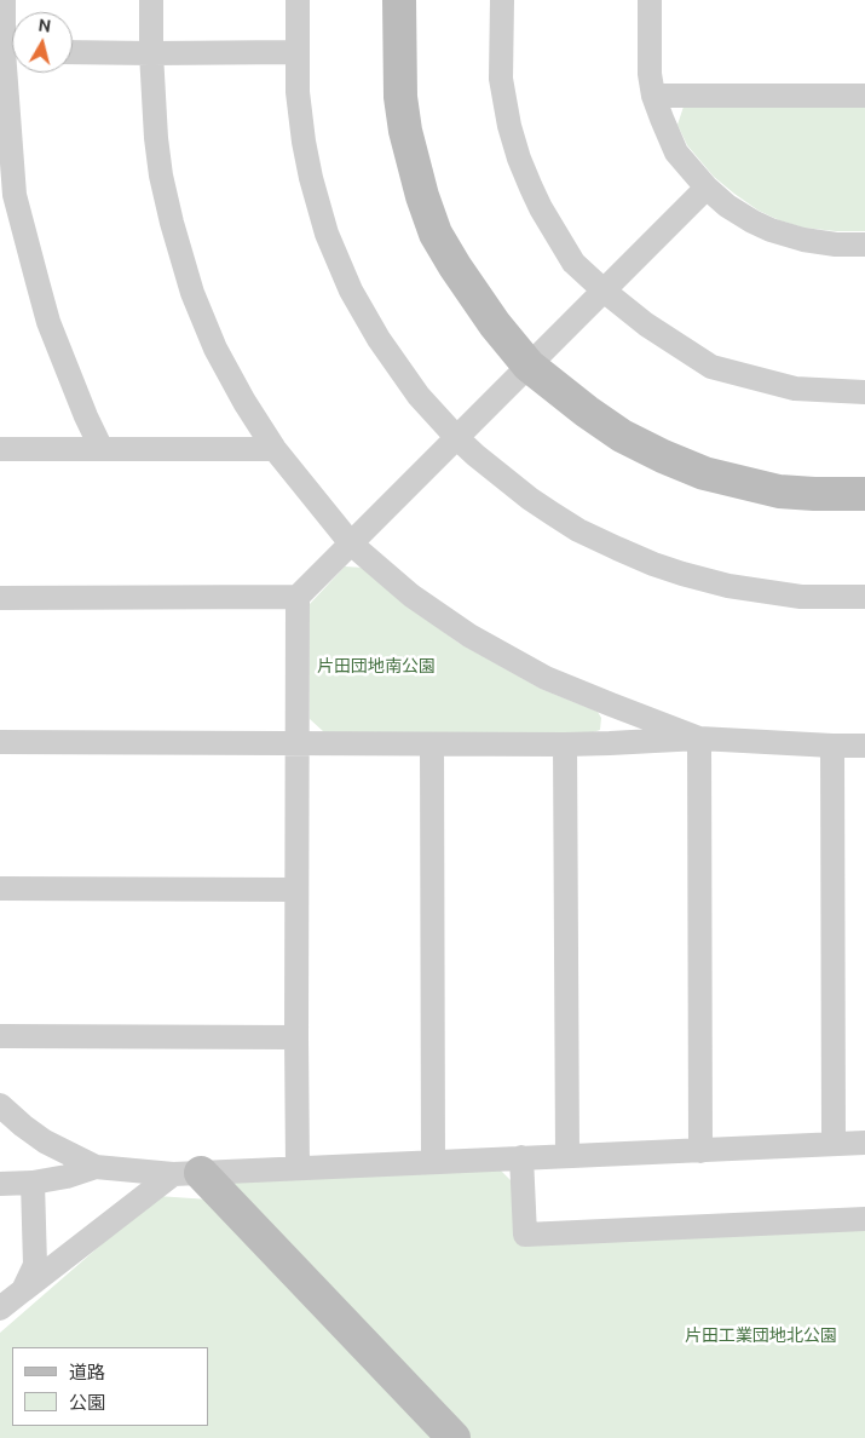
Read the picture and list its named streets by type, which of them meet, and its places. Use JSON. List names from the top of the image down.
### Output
{
  "parks": ["片田団地南公園", "片田工業団地北公園"],
  "legend": ["道路", "公園"],
  "north": "top"
}
